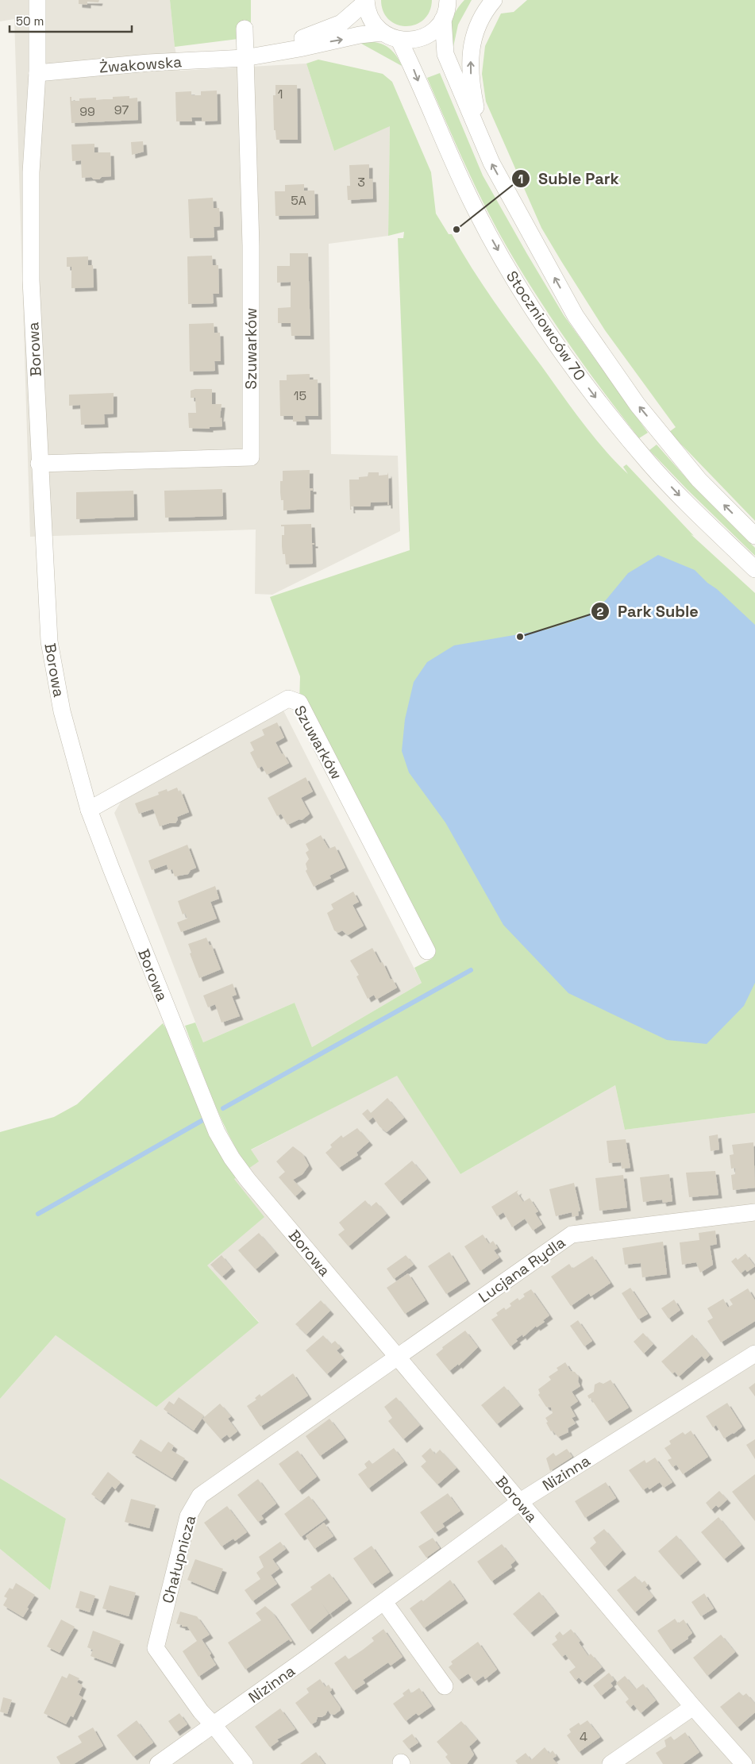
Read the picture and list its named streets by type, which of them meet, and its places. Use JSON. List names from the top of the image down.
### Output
{
  "streets": {
    "street": [
      "Żwakowska",
      "Stoczniowców 70",
      "Szuwarków",
      "Borowa",
      "Lucjana Rydla",
      "Nizinna",
      "Chałupnicza"
    ]
  },
  "crossings": [
    ["Żwakowska", "Szuwarków"],
    ["Żwakowska", "Borowa"],
    ["Szuwarków", "Borowa"],
    ["Borowa", "Lucjana Rydla"],
    ["Borowa", "Nizinna"],
    ["Borowa", "Chałupnicza"],
    ["Lucjana Rydla", "Chałupnicza"],
    ["Nizinna", "Chałupnicza"]
  ],
  "places": ["Suble Park", "Park Suble"],
  "house_numbers": [
    "1",
    "97",
    "99",
    "3",
    "5A",
    "15",
    "4"
  ],
  "scale_bar": "50 m"
}
